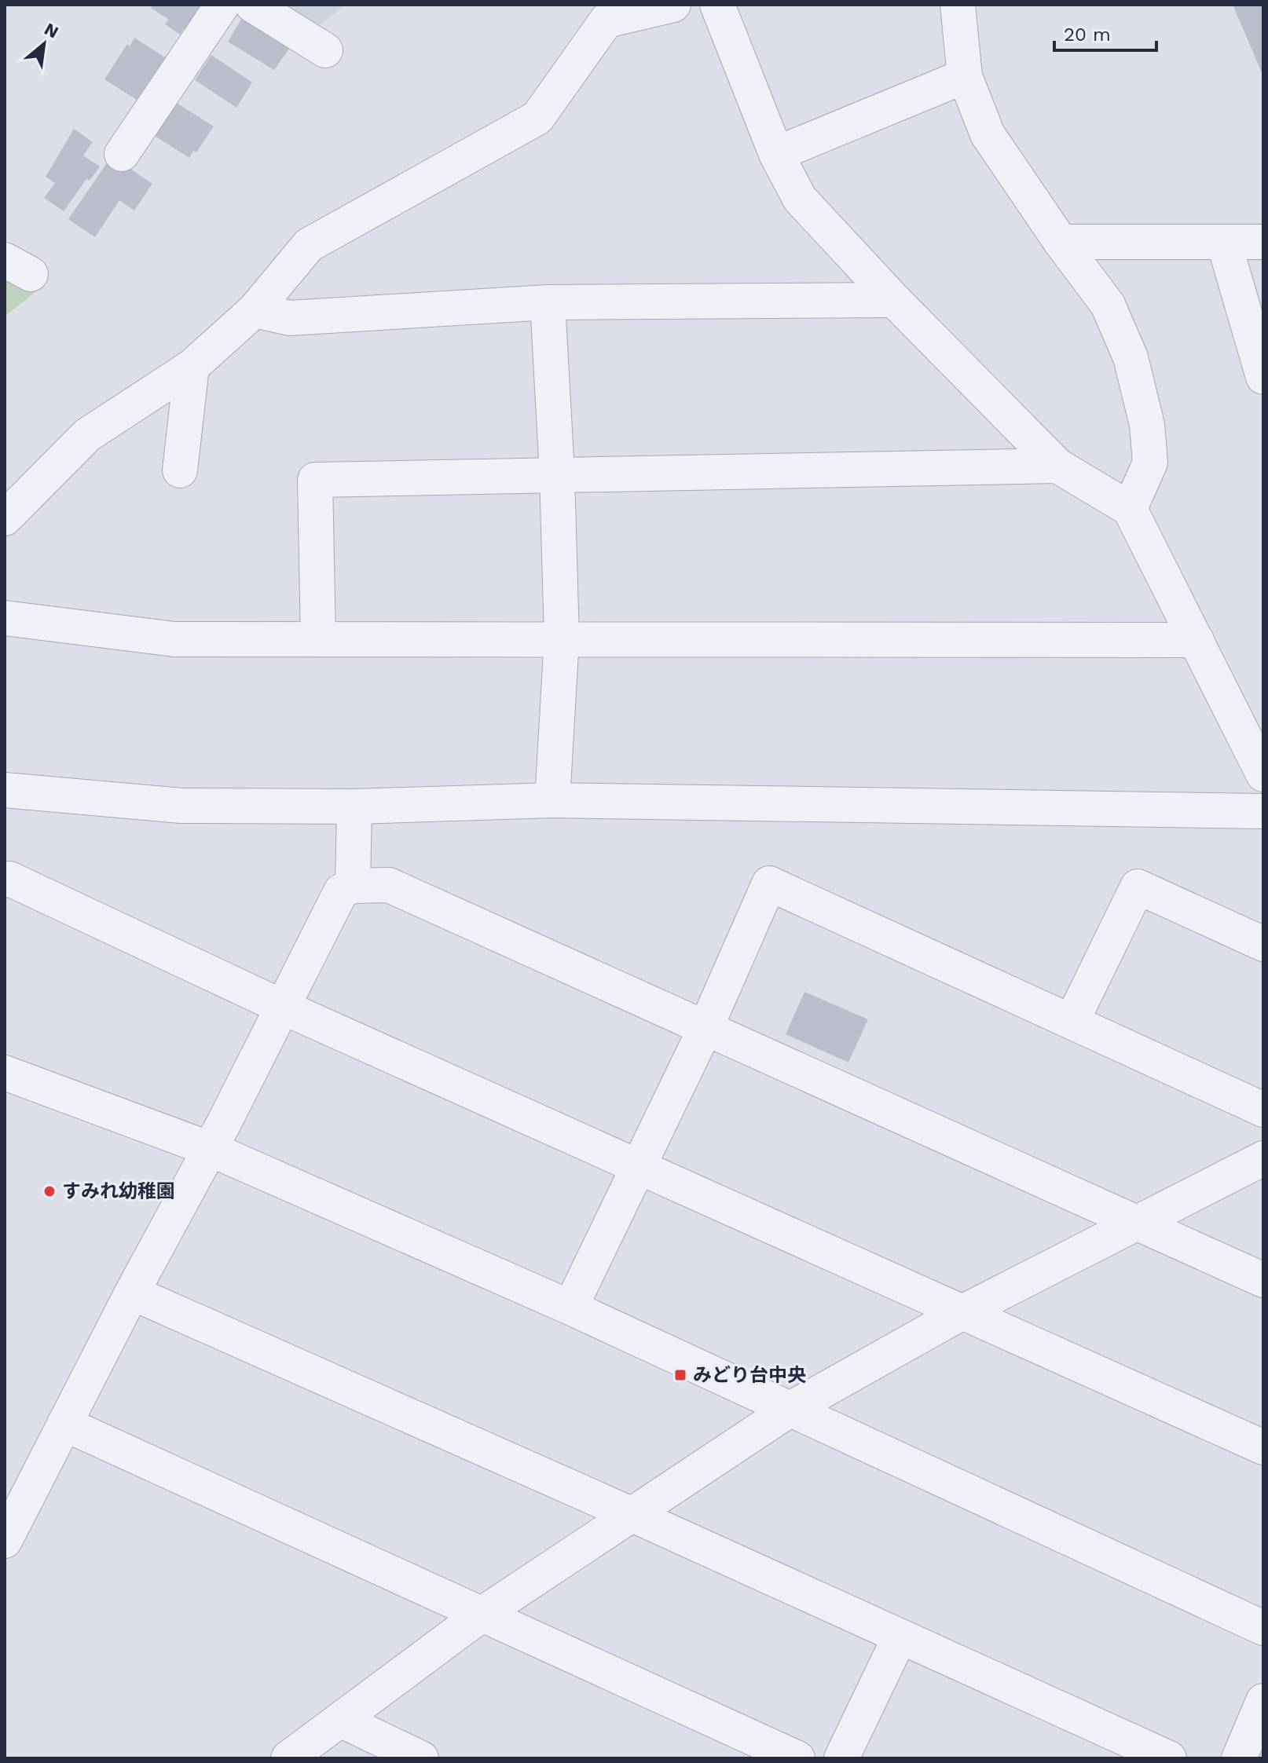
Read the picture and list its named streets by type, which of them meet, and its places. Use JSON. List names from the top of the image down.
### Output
{
  "places": {
    "other": ["すみれ幼稚園"],
    "transit": ["みどり台中央"]
  },
  "scale_bar": "20 m",
  "north": "top right"
}
